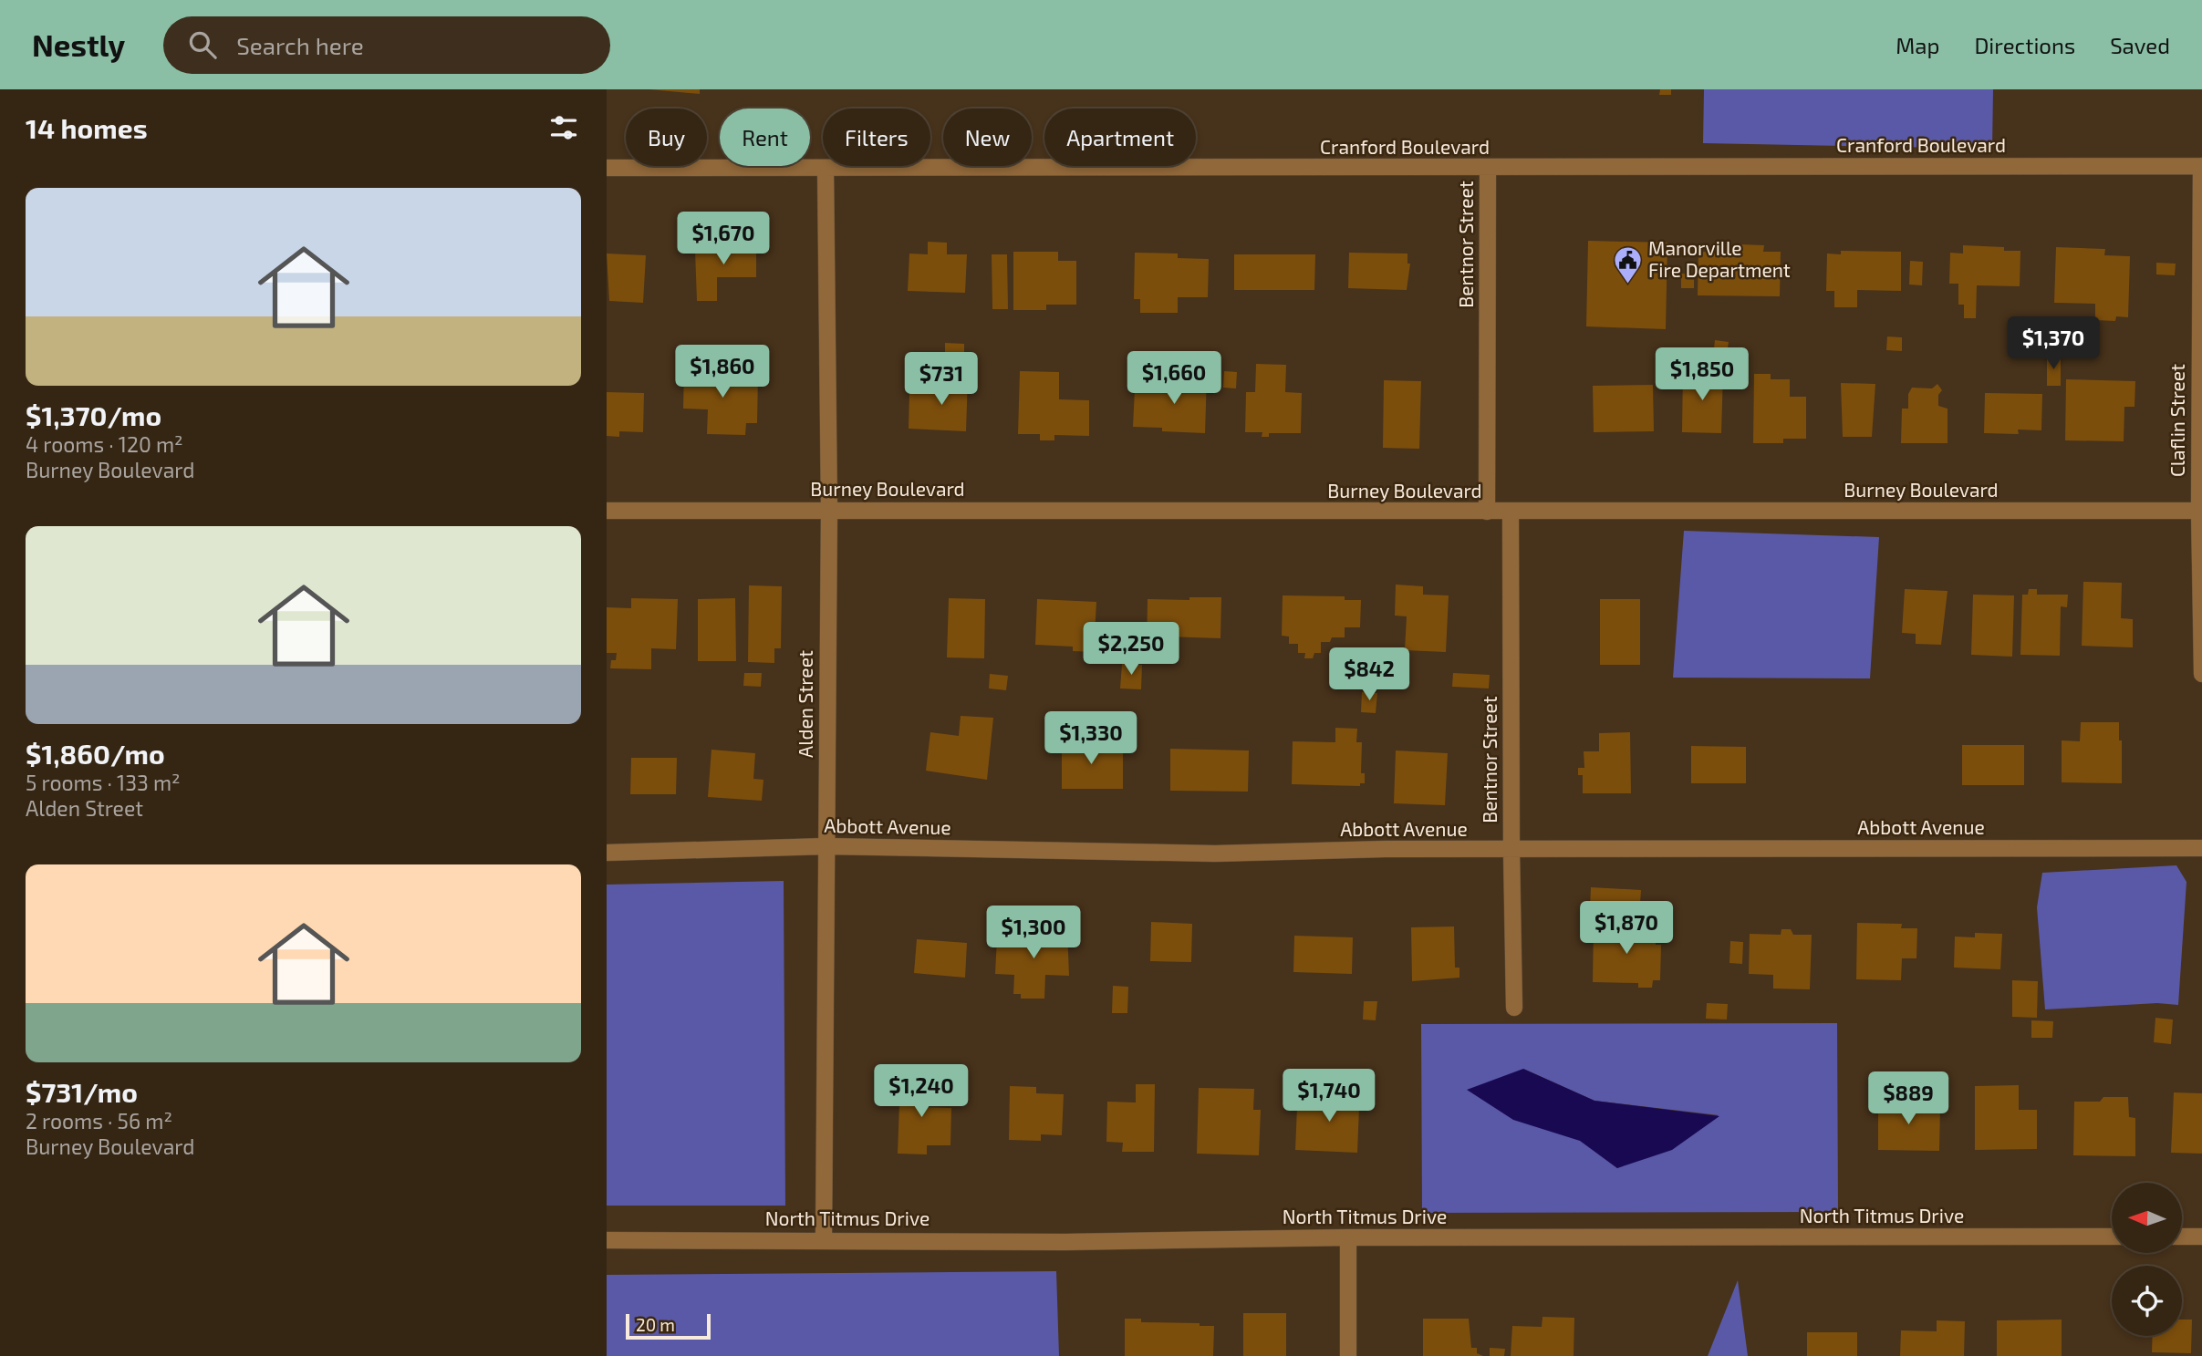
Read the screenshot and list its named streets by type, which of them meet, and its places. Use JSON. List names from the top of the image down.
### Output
{
  "streets": {
    "street": [
      "Cranford Boulevard",
      "Bentnor Street",
      "Claflin Street",
      "Burney Boulevard",
      "Alden Street",
      "Abbott Avenue",
      "North Titmus Drive"
    ]
  },
  "crossings": [
    ["Cranford Boulevard", "Bentnor Street"],
    ["Cranford Boulevard", "Claflin Street"],
    ["Cranford Boulevard", "Alden Street"],
    ["Bentnor Street", "Burney Boulevard"],
    ["Bentnor Street", "Abbott Avenue"],
    ["Claflin Street", "Burney Boulevard"],
    ["Burney Boulevard", "Alden Street"],
    ["Alden Street", "Abbott Avenue"],
    ["Alden Street", "North Titmus Drive"]
  ],
  "places": {
    "public building": ["Manorville Fire Department"]
  },
  "scale_bar": "20 m",
  "north": "left",
  "page": {
    "header": "Nestly",
    "search": "Search here",
    "nav": ["Map", "Directions", "Saved"],
    "heading": "14 homes",
    "chip": [
      "Buy",
      "Rent",
      "Filters",
      "New",
      "Apartment"
    ],
    "list": [
      {
        "name": "$1,370/mo",
        "note": "4 rooms · 120 m² · Burney Boulevard"
      },
      {
        "name": "$1,860/mo",
        "note": "5 rooms · 133 m² · Alden Street"
      },
      {
        "name": "$731/mo",
        "note": "2 rooms · 56 m² · Burney Boulevard"
      }
    ],
    "price": [
      "$1,670",
      "$1,370",
      "$1,860",
      "$1,850",
      "$1,660",
      "$731",
      "$2,250",
      "$842",
      "$1,330",
      "$1,870",
      "$1,300",
      "$1,240",
      "$1,740",
      "$889"
    ],
    "scale": "20 m"
  }
}
